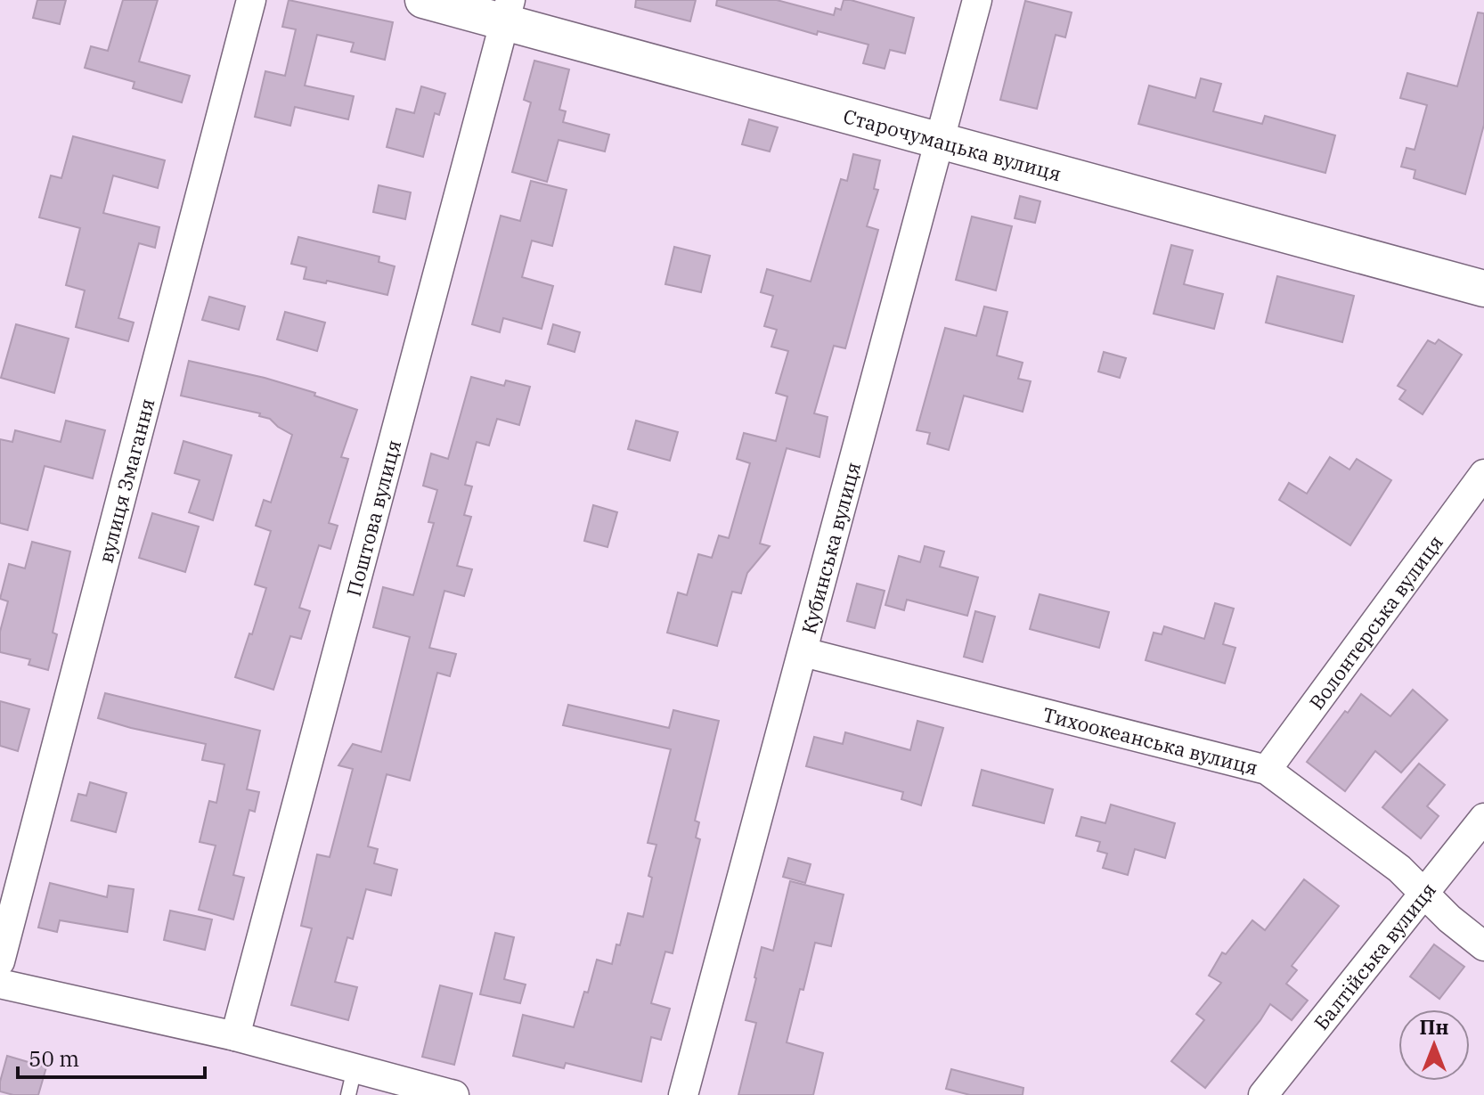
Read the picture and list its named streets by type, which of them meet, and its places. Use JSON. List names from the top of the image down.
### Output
{
  "streets": {
    "street": [
      "Старочумацька вулиця",
      "вулиця Змагання",
      "Поштова вулиця",
      "Кубинська вулиця",
      "Волонтерська вулиця",
      "Тихоокеанська вулиця",
      "Балтійська вулиця"
    ]
  },
  "crossings": [
    ["Старочумацька вулиця", "Поштова вулиця"],
    ["Старочумацька вулиця", "Кубинська вулиця"],
    ["Кубинська вулиця", "Тихоокеанська вулиця"],
    ["Волонтерська вулиця", "Тихоокеанська вулиця"],
    ["Тихоокеанська вулиця", "Балтійська вулиця"]
  ],
  "scale_bar": "50 m",
  "north": "top"
}
